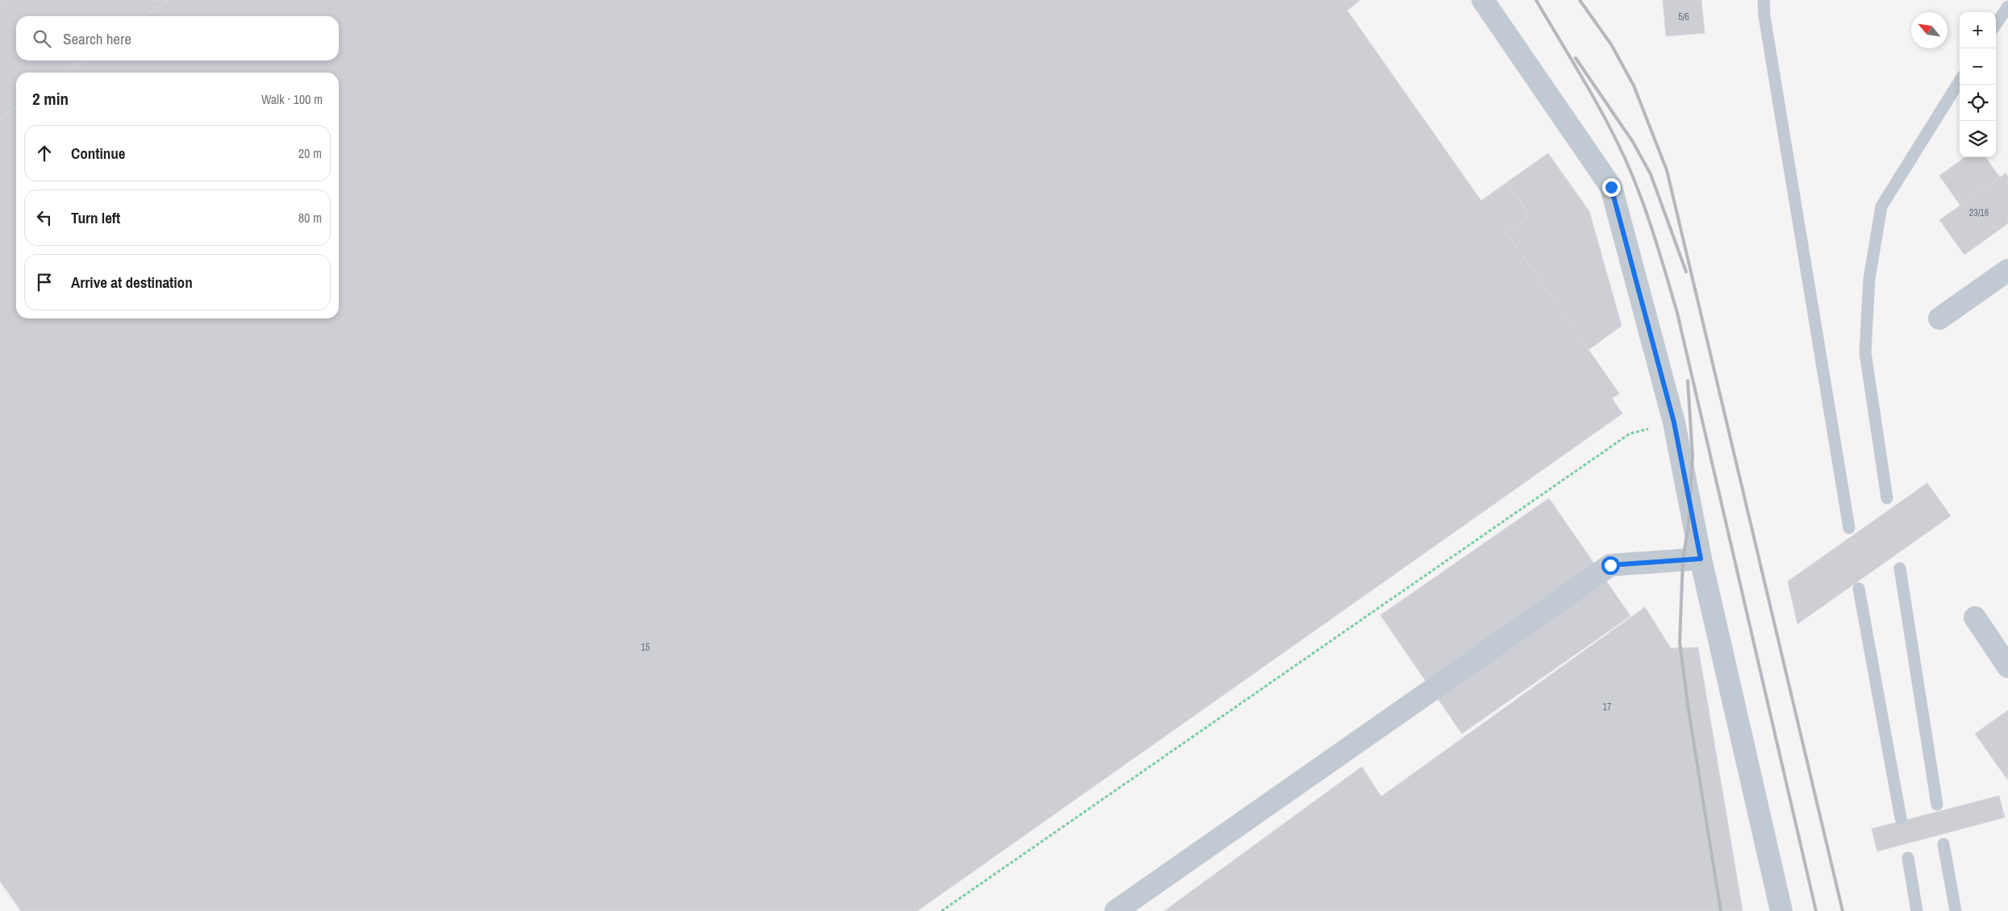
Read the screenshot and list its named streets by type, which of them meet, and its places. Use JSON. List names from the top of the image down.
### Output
{
  "house_numbers": [
    "5/6",
    "23/16",
    "15",
    "17"
  ],
  "north": "top left",
  "page": {
    "map_buttons": ["+", "−"],
    "search": "Search here",
    "heading": ["2 min", "Walk · 100 m"],
    "list": [
      ["Continue", "20 m"],
      ["Turn left", "80 m"],
      "Arrive at destination"
    ]
  }
}
